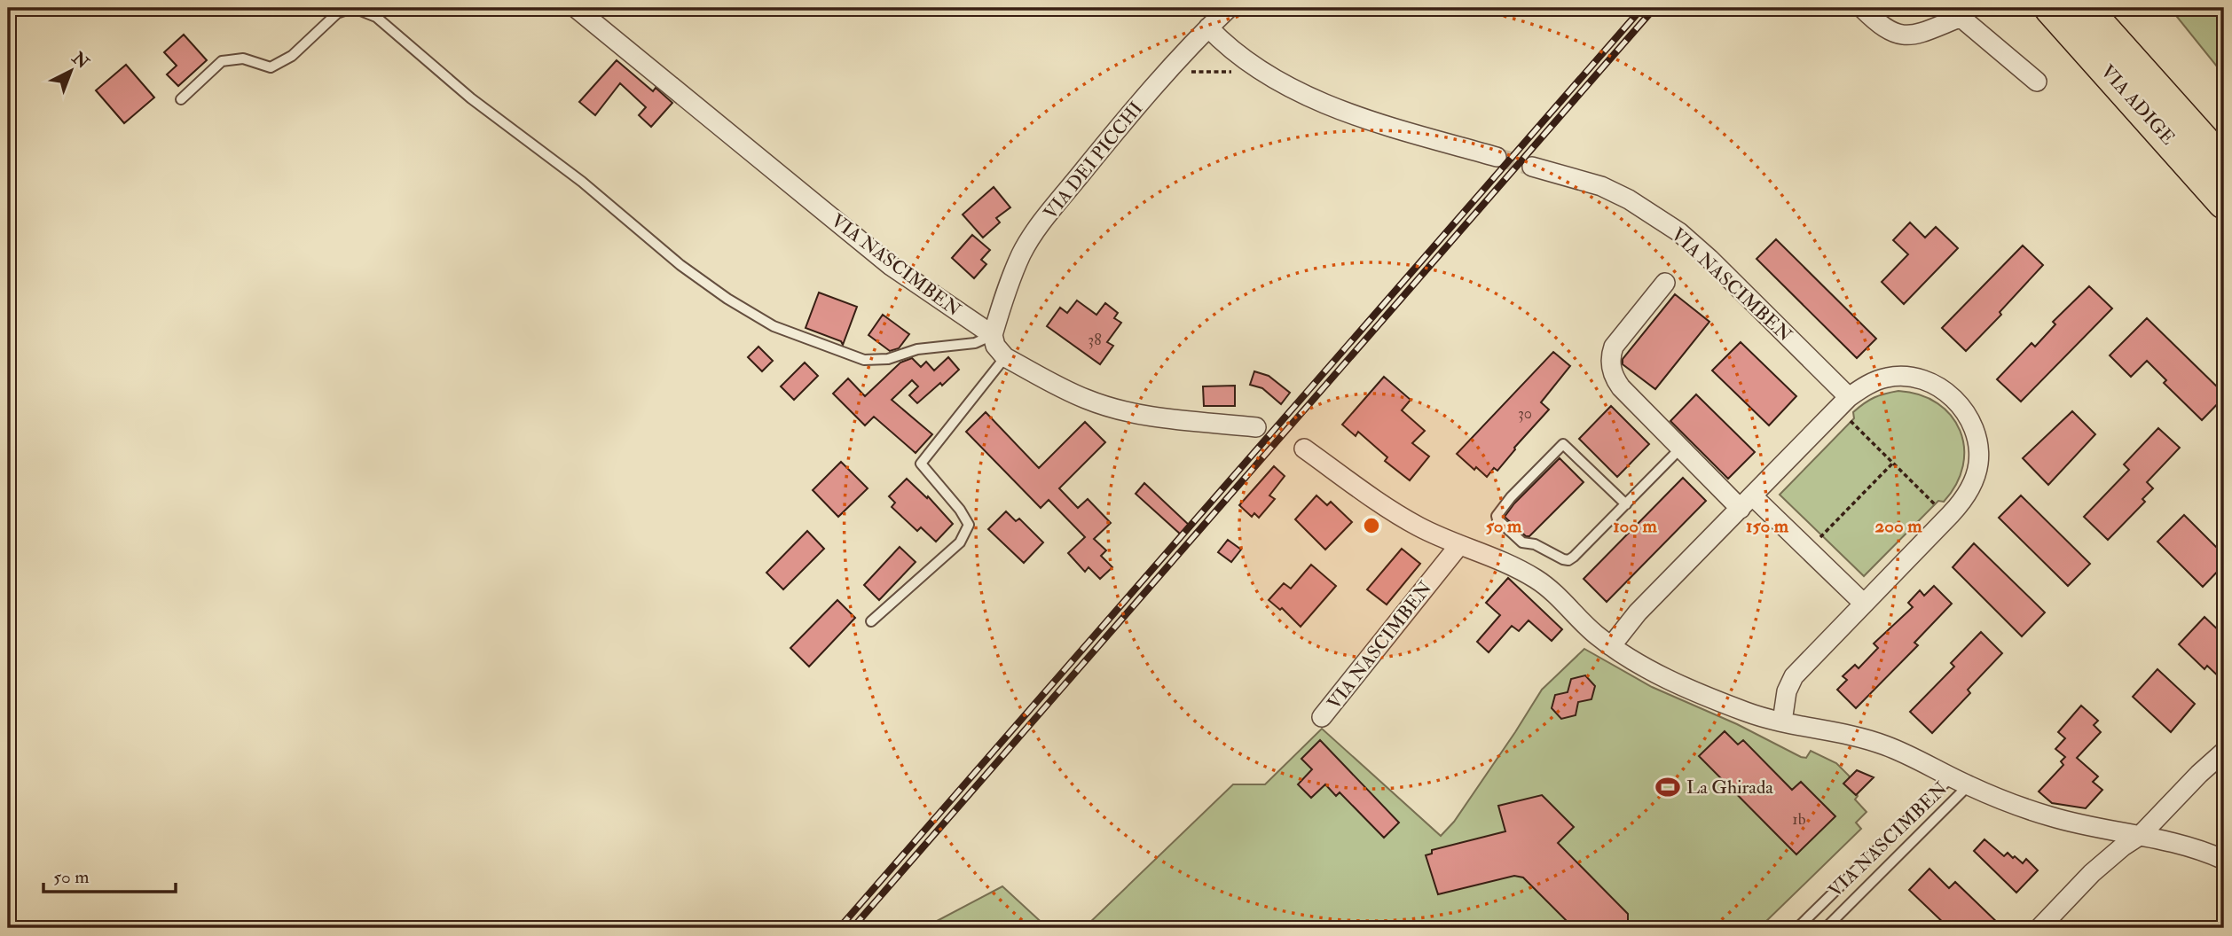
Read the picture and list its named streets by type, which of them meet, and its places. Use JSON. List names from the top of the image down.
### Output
{
  "streets": {
    "highway": ["VIA ADIGE"],
    "street": ["VIA DEI PICCHI", "VIA NASCIMBEN"]
  },
  "crossings": [
    ["VIA DEI PICCHI", "VIA NASCIMBEN"]
  ],
  "places": {
    "sports": ["La Ghirada"]
  },
  "house_numbers": ["38", "30", "1b"],
  "scale_bar": "50 m",
  "north": "top right",
  "rings": [
    "50 m",
    "100 m",
    "150 m",
    "200 m"
  ]
}
